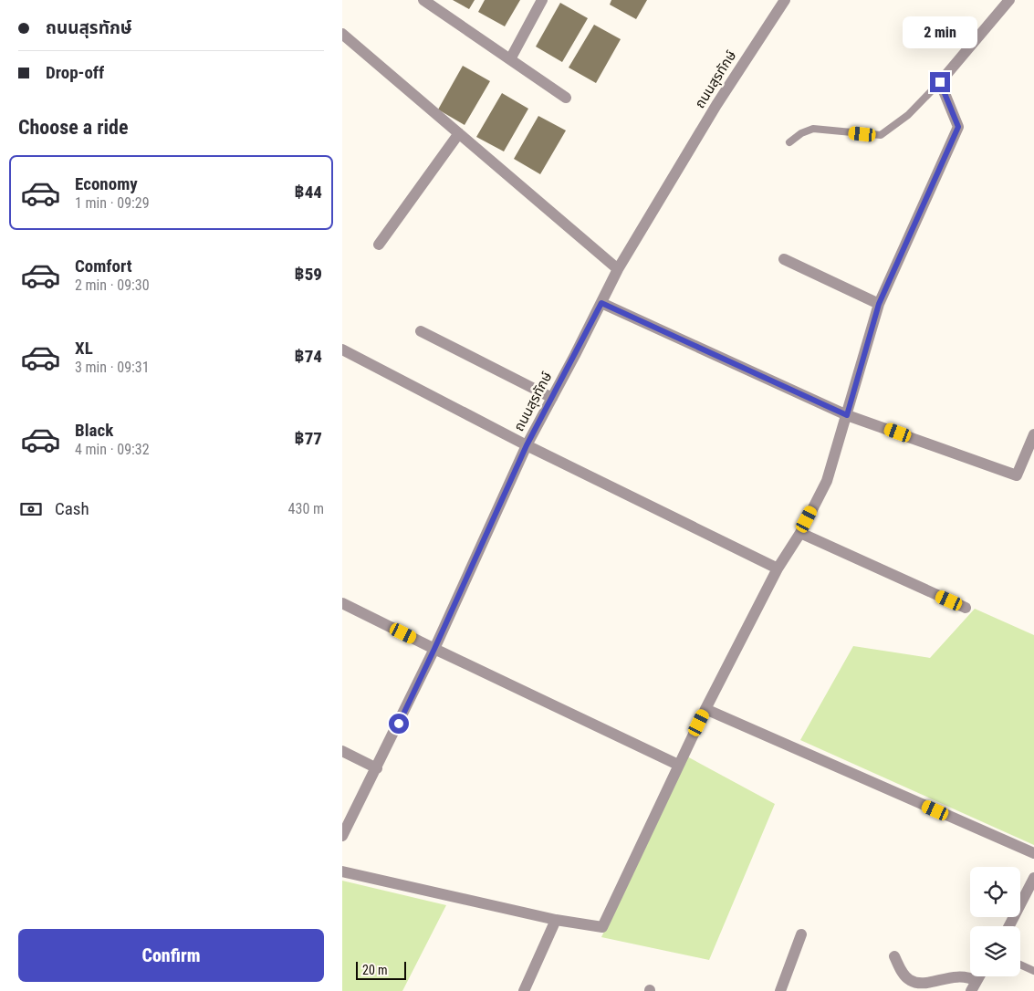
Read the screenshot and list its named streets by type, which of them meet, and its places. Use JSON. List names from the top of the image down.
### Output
{
  "streets": {
    "street": ["ถนนสุรทักษ์"]
  },
  "scale_bar": "20 m",
  "page": {
    "banner": ["ถนนสุรทักษ์", "Drop-off"],
    "bubble": "2 min",
    "heading": "Choose a ride",
    "list": [
      {
        "name": "Economy",
        "note": "1 min · 09:29",
        "value": "฿44"
      },
      {
        "name": "Comfort",
        "note": "2 min · 09:30",
        "value": "฿59"
      },
      {
        "name": "XL",
        "note": "3 min · 09:31",
        "value": "฿74"
      },
      {
        "name": "Black",
        "note": "4 min · 09:32",
        "value": "฿77"
      }
    ],
    "pay": ["Cash", "430 m"],
    "buttons": "Confirm",
    "scale": "20 m"
  }
}
